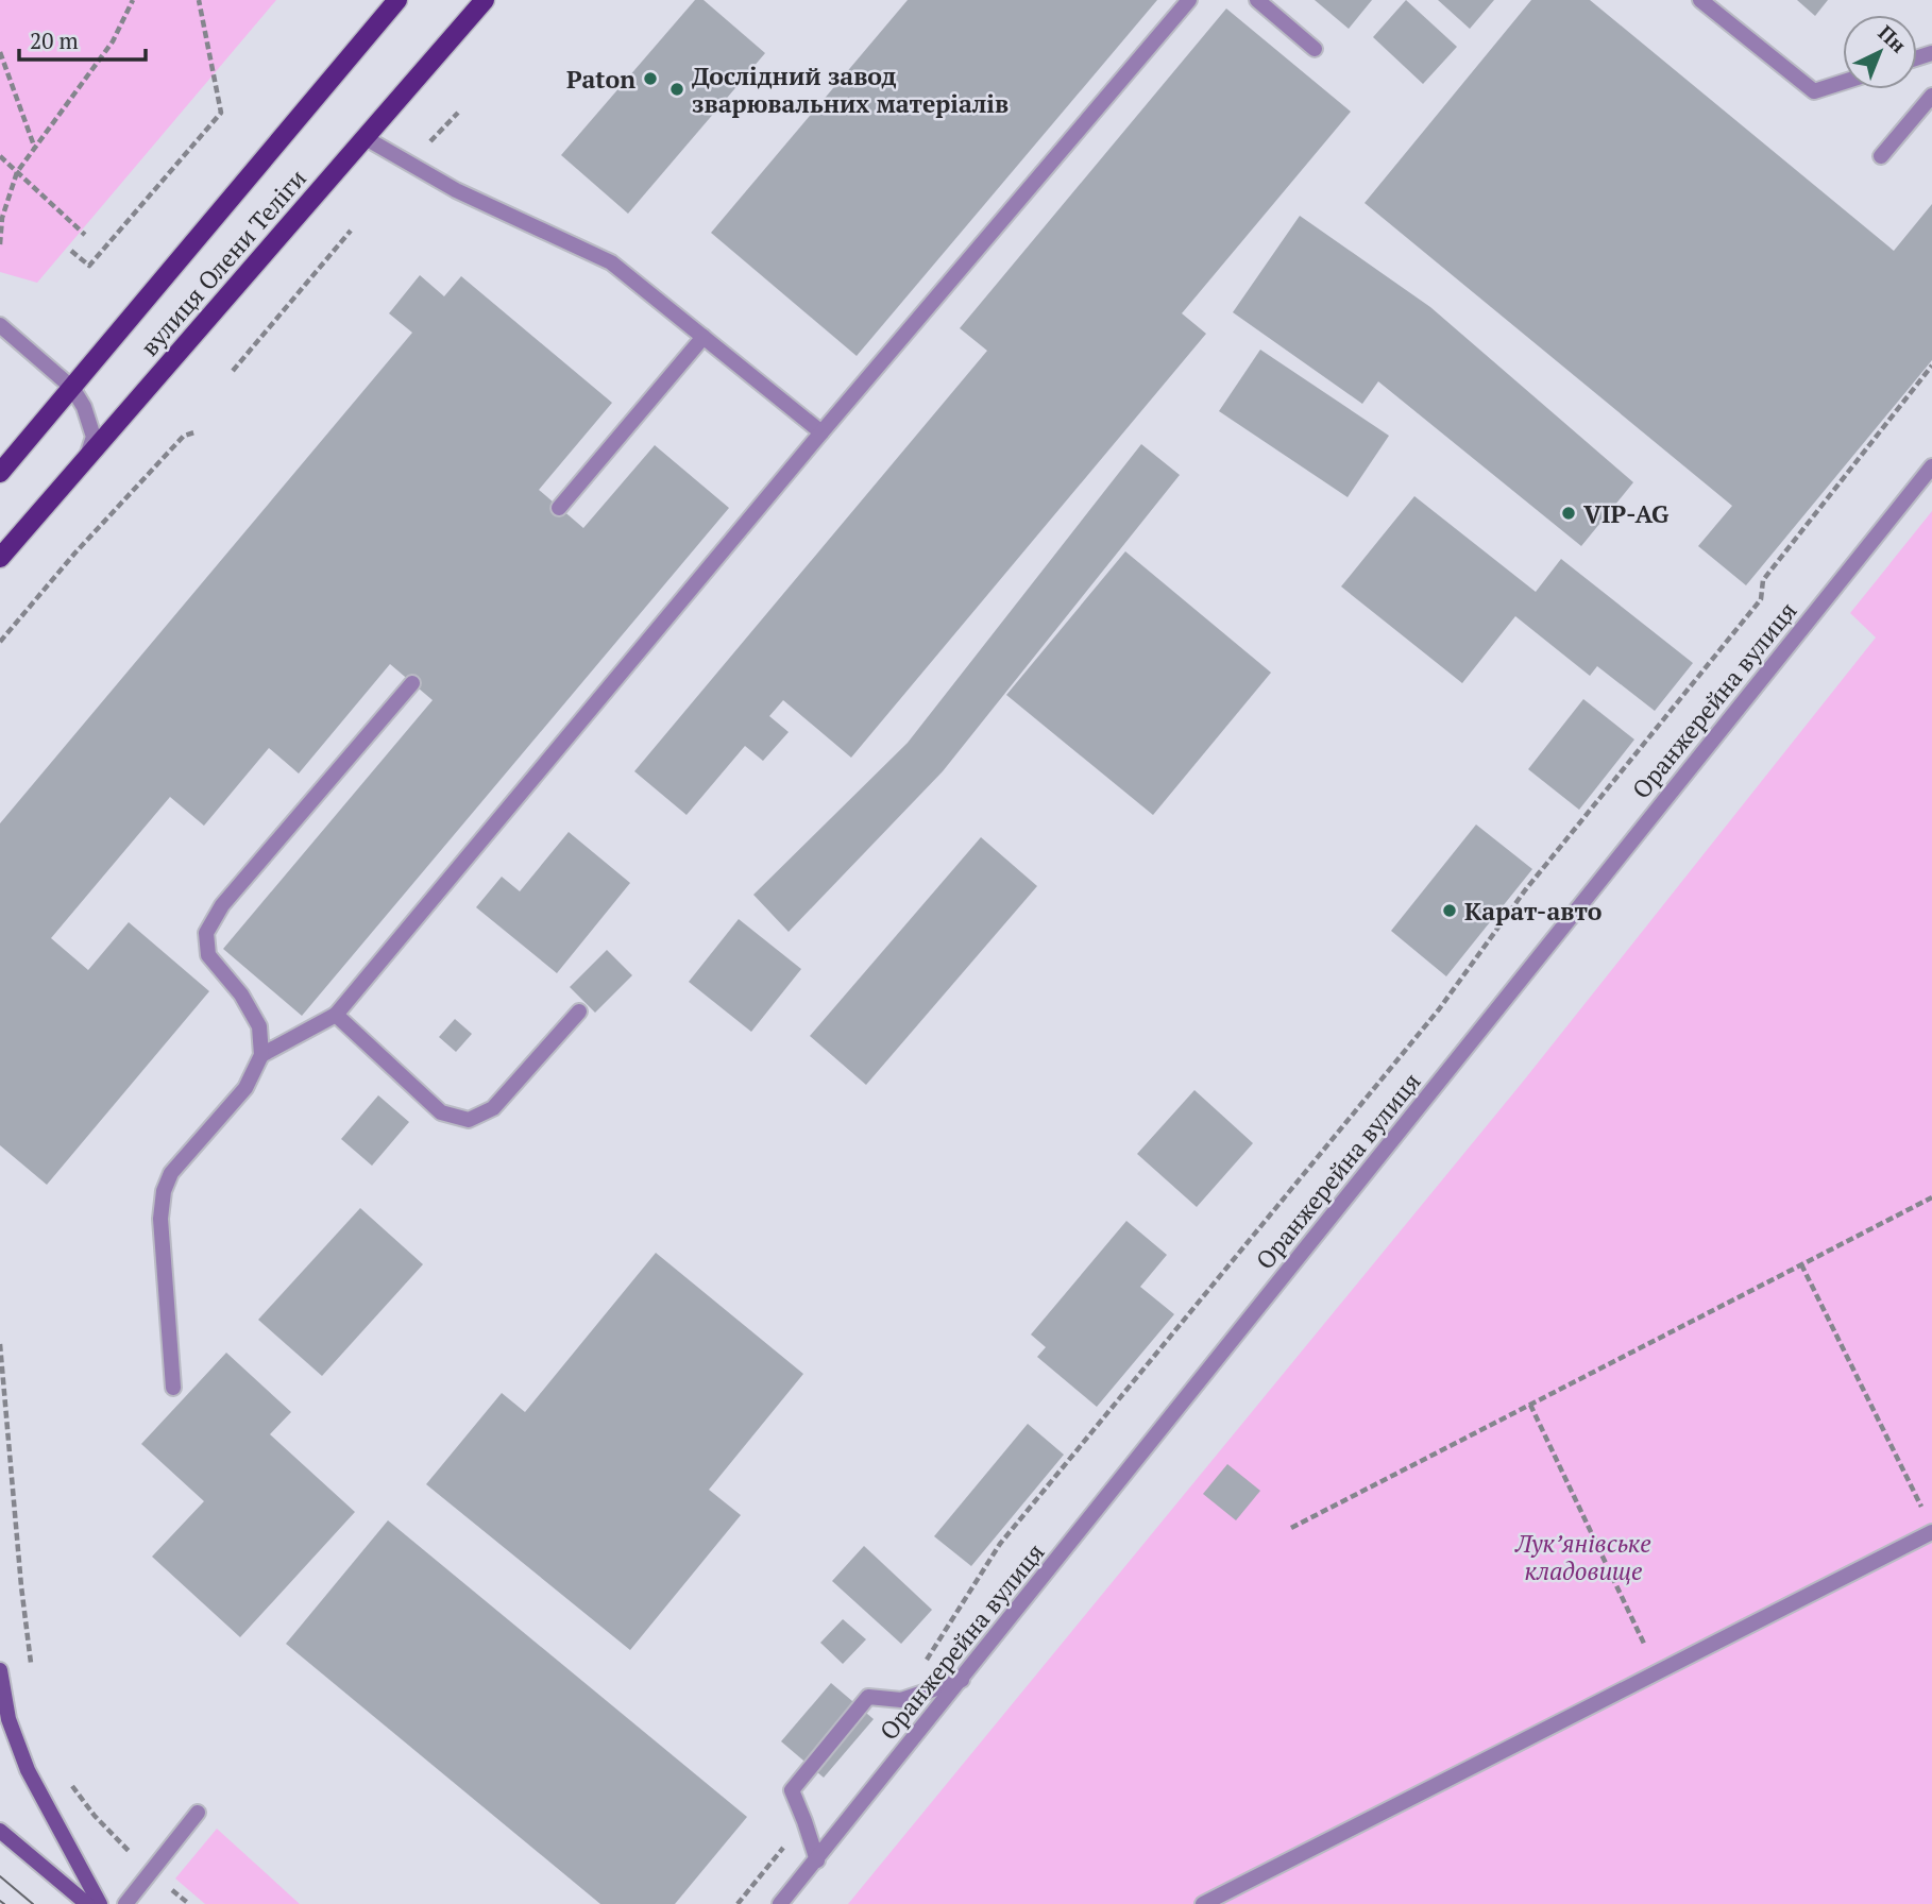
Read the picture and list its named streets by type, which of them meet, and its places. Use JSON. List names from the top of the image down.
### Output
{
  "streets": {
    "main road": ["вулиця Олени Теліги"],
    "street": ["Оранжерейна вулиця"]
  },
  "parks": ["Лукʼянівське кладовище"],
  "places": [
    "Paton",
    "Дослідний завод зварювальних матеріалів",
    "VIP-AG",
    "Карат-авто"
  ],
  "scale_bar": "20 m",
  "north": "top right"
}
